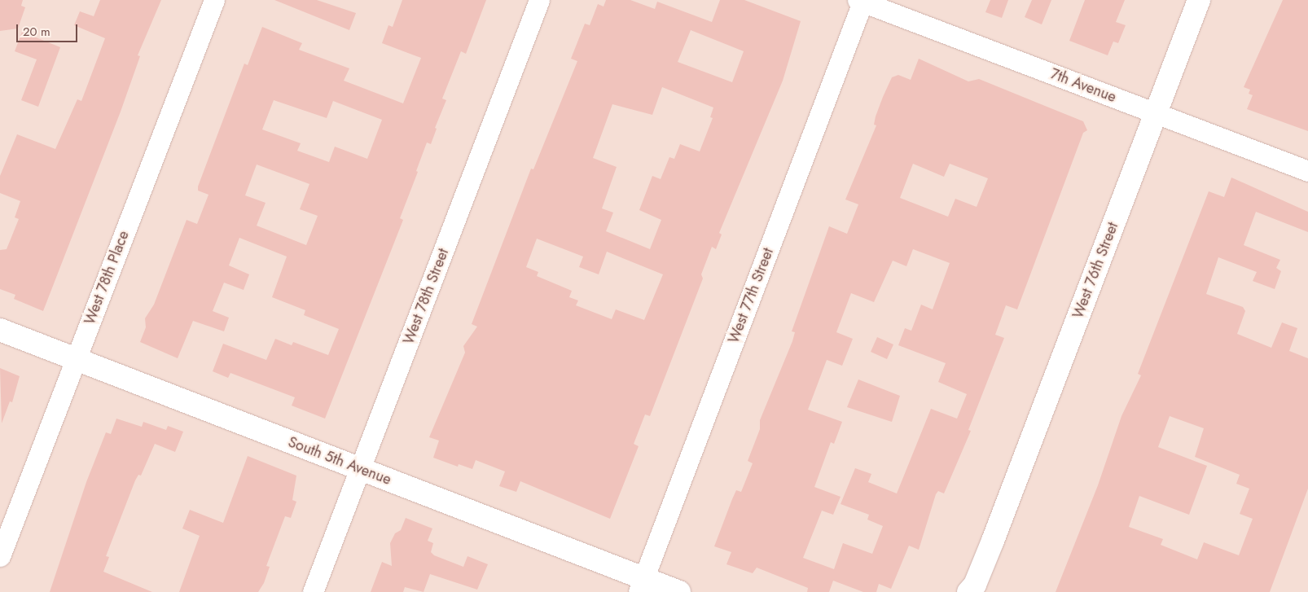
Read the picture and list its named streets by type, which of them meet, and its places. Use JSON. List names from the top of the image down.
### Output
{
  "streets": {
    "street": [
      "7th Avenue",
      "West 76th Street",
      "West 78th Place",
      "West 77th Street",
      "West 78th Street",
      "South 5th Avenue"
    ]
  },
  "crossings": [
    ["7th Avenue", "West 76th Street"],
    ["7th Avenue", "West 77th Street"],
    ["West 78th Place", "South 5th Avenue"],
    ["West 77th Street", "South 5th Avenue"],
    ["West 78th Street", "South 5th Avenue"]
  ],
  "scale_bar": "20 m"
}
